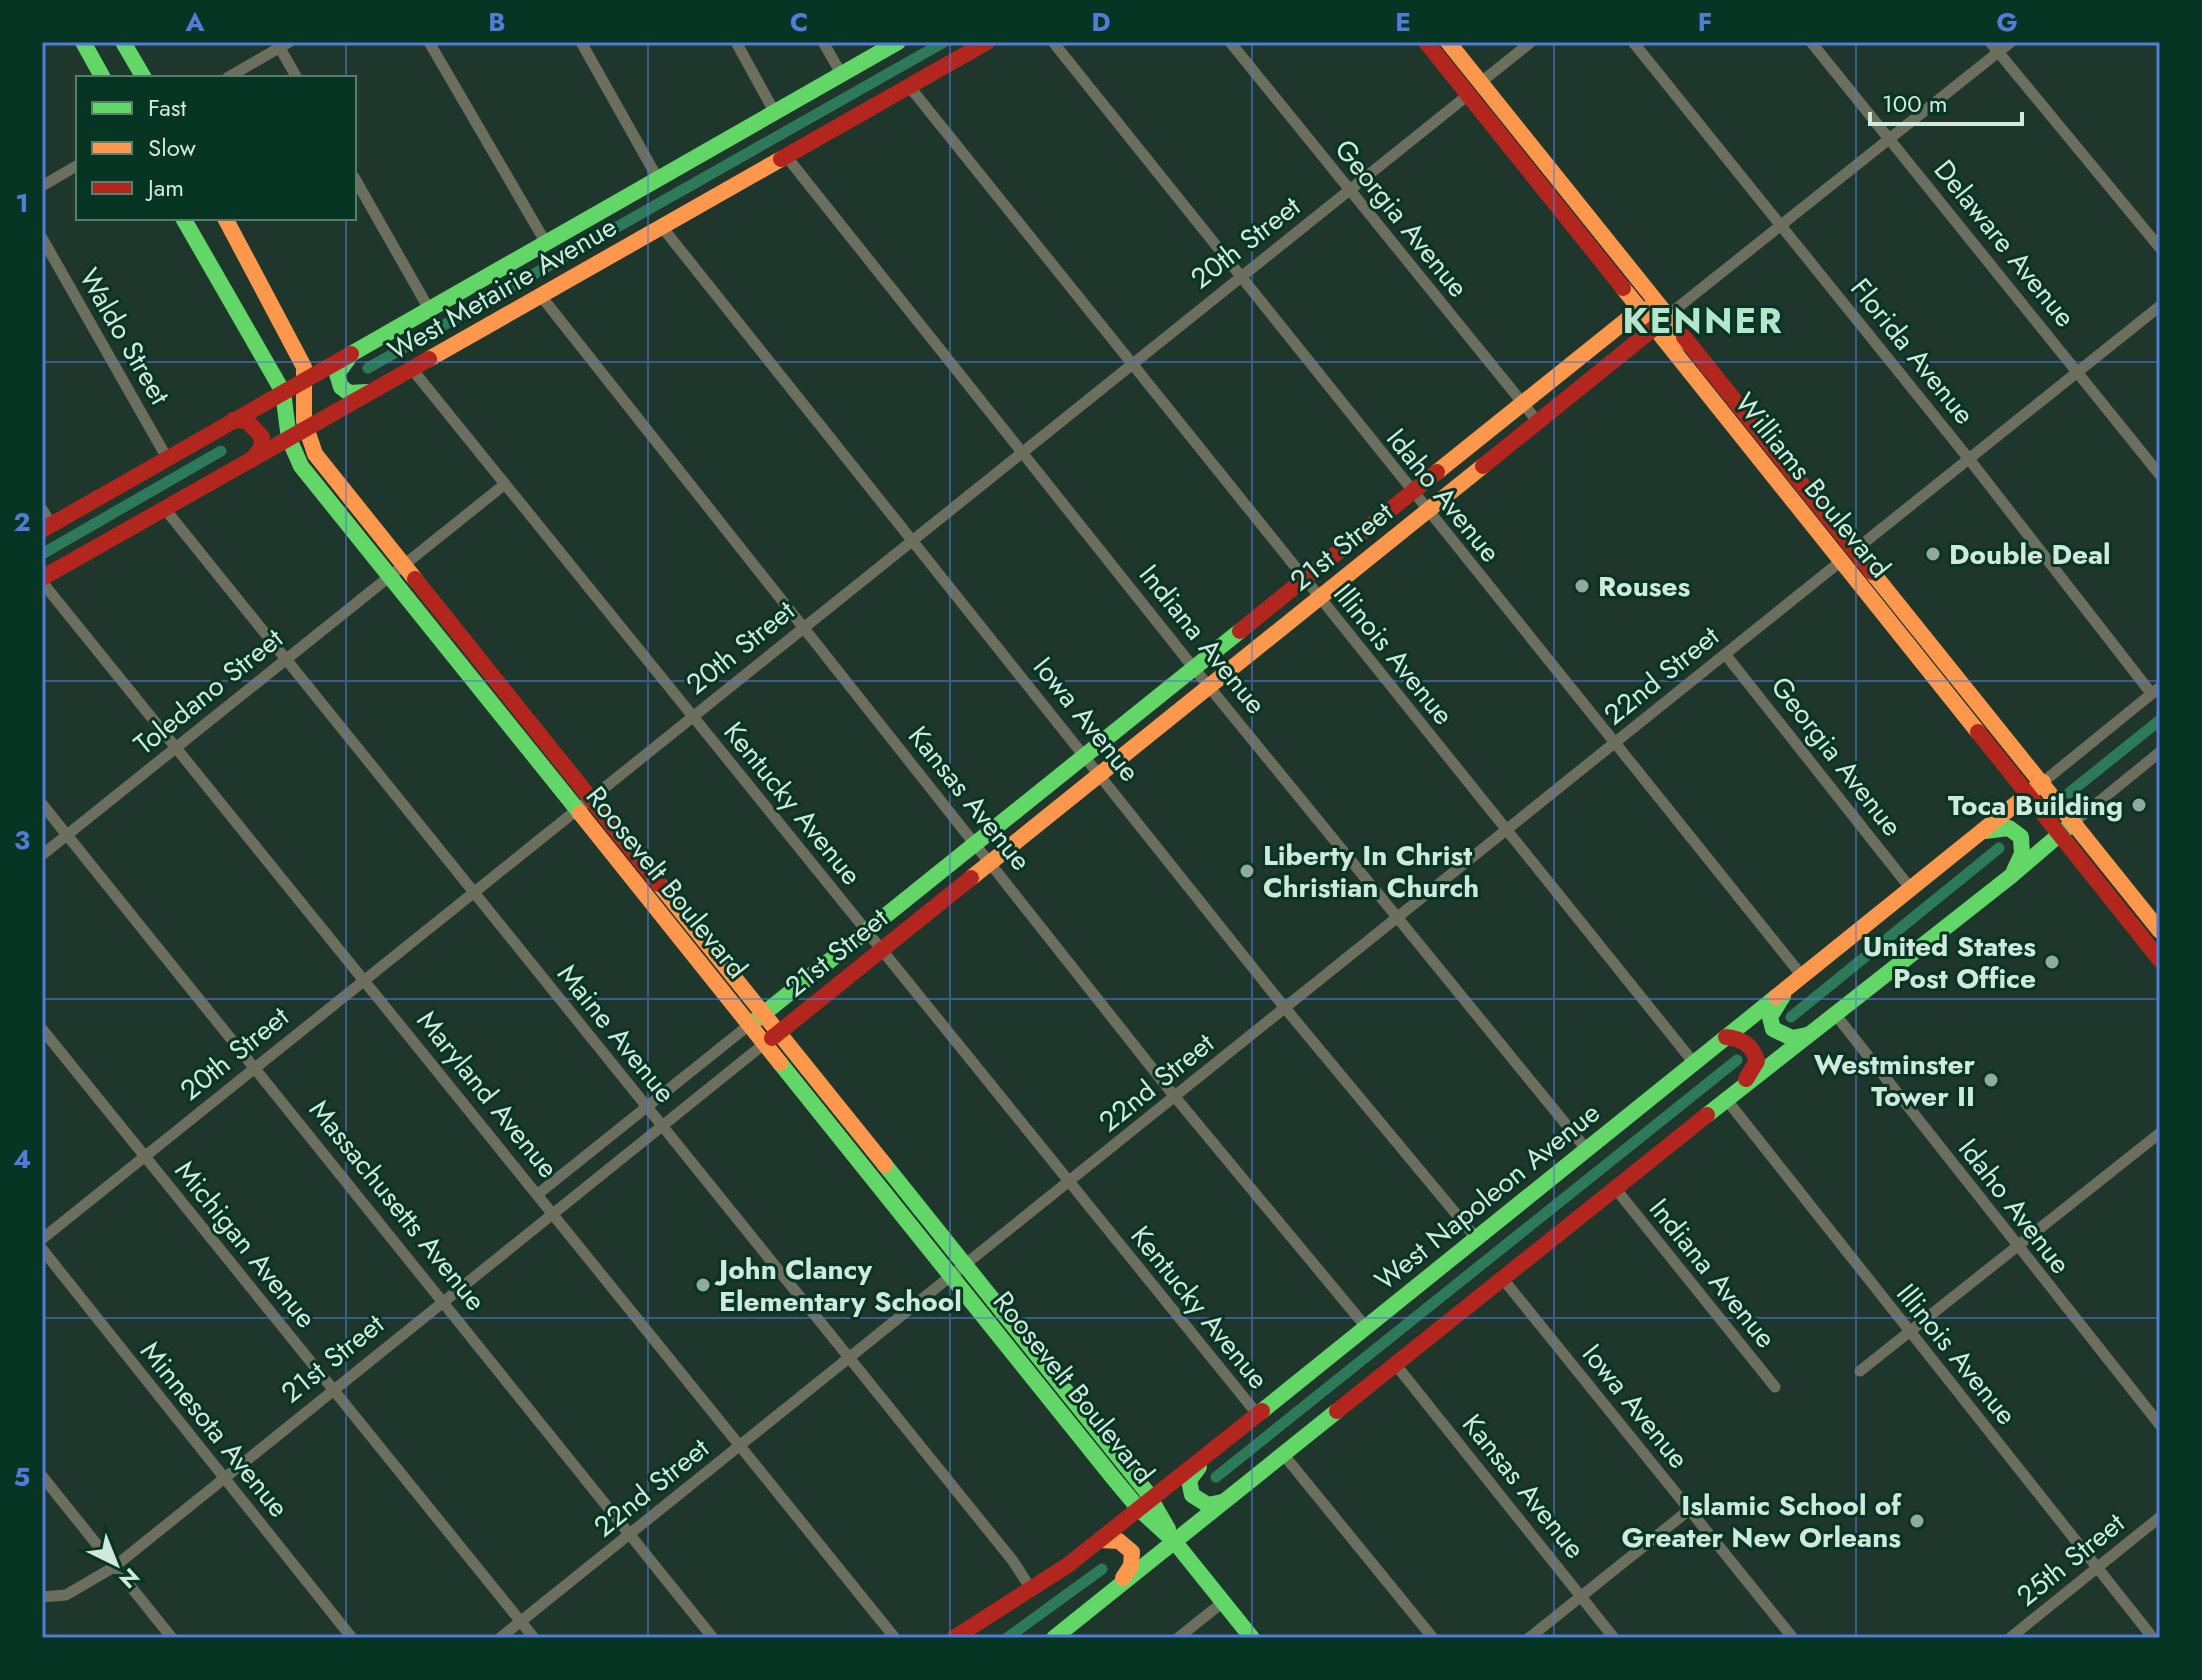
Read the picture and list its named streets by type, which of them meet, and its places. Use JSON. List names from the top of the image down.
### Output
{
  "streets": {
    "main road": [
      "West Metairie Avenue",
      "Williams Boulevard",
      "21st Street",
      "Roosevelt Boulevard",
      "West Napoleon Avenue"
    ],
    "street": [
      "Georgia Avenue",
      "20th Street",
      "Delaware Avenue",
      "Waldo Street",
      "Florida Avenue",
      "Idaho Avenue",
      "Indiana Avenue",
      "Illinois Avenue",
      "22nd Street",
      "Toledano Street",
      "Iowa Avenue",
      "Kansas Avenue",
      "Kentucky Avenue",
      "Maine Avenue",
      "Maryland Avenue",
      "Massachusetts Avenue",
      "Michigan Avenue",
      "Minnesota Avenue",
      "25th Street"
    ]
  },
  "crossings": [
    ["Georgia Avenue", "20th Street"],
    ["Georgia Avenue", "21st Street"],
    ["Georgia Avenue", "22nd Street"],
    ["Georgia Avenue", "West Napoleon Avenue"],
    ["20th Street", "Williams Boulevard"],
    ["20th Street", "Idaho Avenue"],
    ["20th Street", "Indiana Avenue"],
    ["20th Street", "Illinois Avenue"],
    ["20th Street", "Iowa Avenue"],
    ["20th Street", "Kansas Avenue"],
    ["20th Street", "Kentucky Avenue"],
    ["20th Street", "Roosevelt Boulevard"],
    ["20th Street", "Maine Avenue"],
    ["20th Street", "Maryland Avenue"],
    ["20th Street", "Massachusetts Avenue"],
    ["20th Street", "Michigan Avenue"],
    ["West Metairie Avenue", "Waldo Street"],
    ["West Metairie Avenue", "Indiana Avenue"],
    ["West Metairie Avenue", "Illinois Avenue"],
    ["West Metairie Avenue", "Iowa Avenue"],
    ["West Metairie Avenue", "Kansas Avenue"],
    ["West Metairie Avenue", "Kentucky Avenue"],
    ["West Metairie Avenue", "Roosevelt Boulevard"],
    ["West Metairie Avenue", "Maine Avenue"],
    ["West Metairie Avenue", "Maryland Avenue"],
    ["Williams Boulevard", "21st Street"],
    ["Williams Boulevard", "22nd Street"],
    ["Williams Boulevard", "West Napoleon Avenue"],
    ["Idaho Avenue", "21st Street"],
    ["Idaho Avenue", "22nd Street"],
    ["Idaho Avenue", "West Napoleon Avenue"],
    ["21st Street", "Indiana Avenue"],
    ["21st Street", "Illinois Avenue"],
    ["21st Street", "Iowa Avenue"],
    ["21st Street", "Kansas Avenue"],
    ["21st Street", "Kentucky Avenue"],
    ["21st Street", "Roosevelt Boulevard"],
    ["21st Street", "Maine Avenue"],
    ["21st Street", "Maryland Avenue"],
    ["21st Street", "Massachusetts Avenue"],
    ["21st Street", "Michigan Avenue"],
    ["21st Street", "Minnesota Avenue"],
    ["Indiana Avenue", "22nd Street"],
    ["Indiana Avenue", "West Napoleon Avenue"],
    ["Illinois Avenue", "22nd Street"],
    ["Illinois Avenue", "West Napoleon Avenue"],
    ["Illinois Avenue", "25th Street"],
    ["22nd Street", "Iowa Avenue"],
    ["22nd Street", "Kansas Avenue"],
    ["22nd Street", "Kentucky Avenue"],
    ["22nd Street", "Roosevelt Boulevard"],
    ["22nd Street", "Maine Avenue"],
    ["22nd Street", "Maryland Avenue"],
    ["22nd Street", "Massachusetts Avenue"],
    ["22nd Street", "Michigan Avenue"],
    ["Toledano Street", "Kentucky Avenue"],
    ["Toledano Street", "Roosevelt Boulevard"],
    ["Toledano Street", "Maine Avenue"],
    ["Toledano Street", "Maryland Avenue"],
    ["Toledano Street", "Massachusetts Avenue"],
    ["Iowa Avenue", "West Napoleon Avenue"],
    ["Kansas Avenue", "West Napoleon Avenue"],
    ["Kentucky Avenue", "West Napoleon Avenue"],
    ["Roosevelt Boulevard", "West Napoleon Avenue"],
    ["Maine Avenue", "West Napoleon Avenue"]
  ],
  "districts": ["KENNER"],
  "places": [
    "Double Deal",
    "Rouses",
    "Toca Building",
    "Liberty In Christ Christian Church",
    "United States Post Office",
    "Westminster Tower II",
    "John Clancy Elementary School",
    "Islamic School of Greater New Orleans"
  ],
  "legend": ["Fast", "Slow", "Jam"],
  "scale_bar": "100 m",
  "north": "bottom right",
  "grid": {
    "columns": [
      "A",
      "B",
      "C",
      "D",
      "E",
      "F",
      "G"
    ],
    "rows": [
      "1",
      "2",
      "3",
      "4",
      "5"
    ]
  }
}
